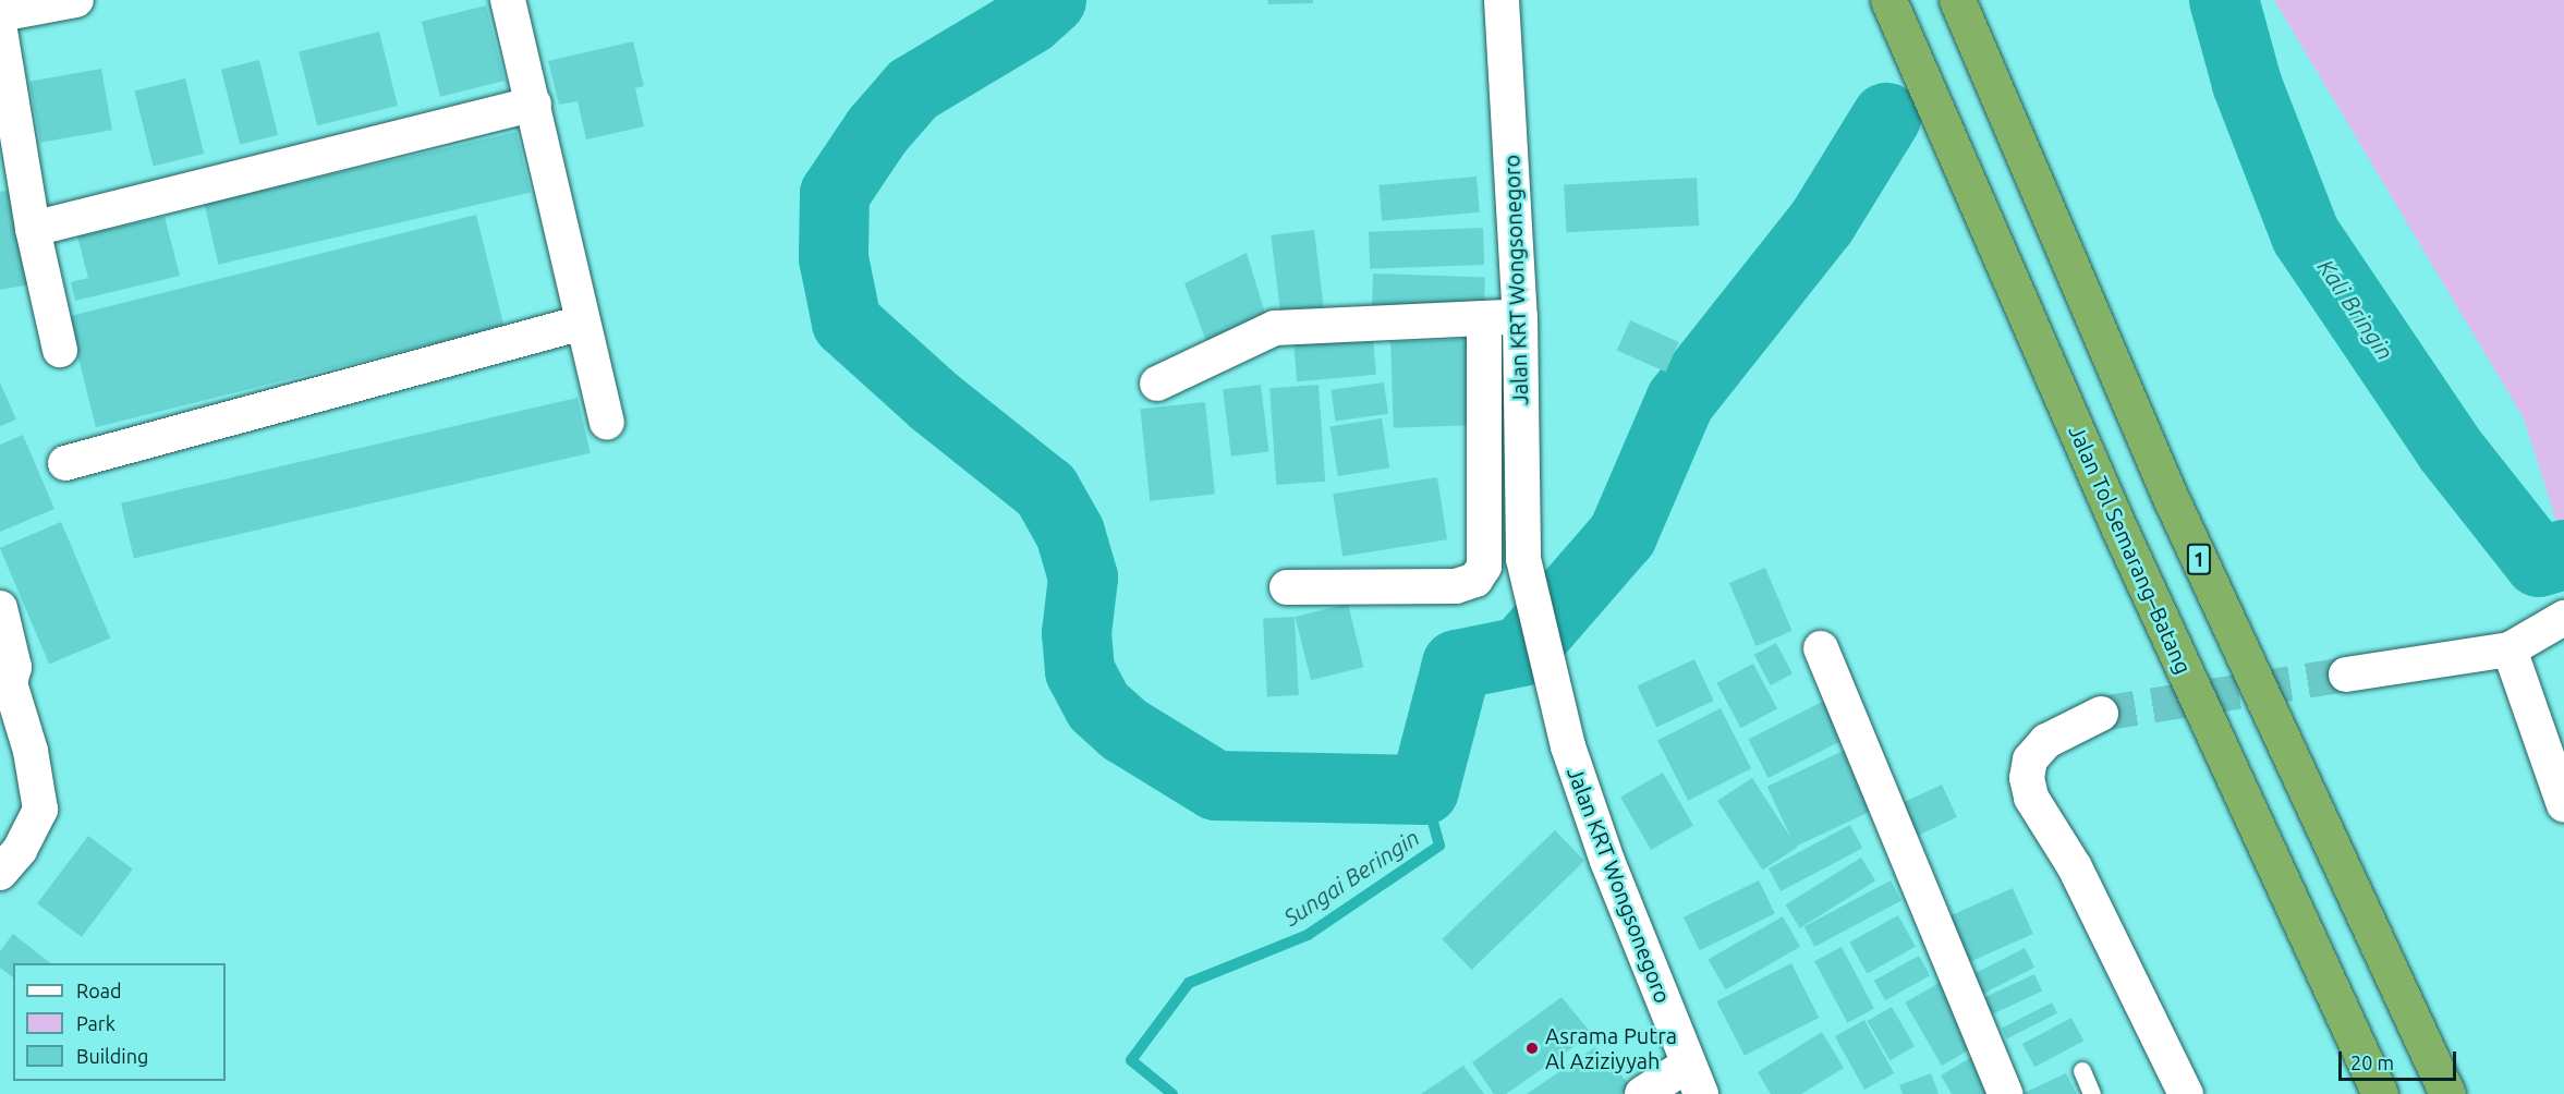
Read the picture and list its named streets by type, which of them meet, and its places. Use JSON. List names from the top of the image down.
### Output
{
  "streets": {
    "highway": ["Jalan Tol Semarang–Batang", "1"],
    "street": ["Jalan KRT Wongsonegoro"]
  },
  "water": ["Kali Bringin", "Sungai Beringin"],
  "places": ["Asrama Putra Al Aziziyyah"],
  "legend": ["Road", "Park", "Building"],
  "scale_bar": "20 m"
}
